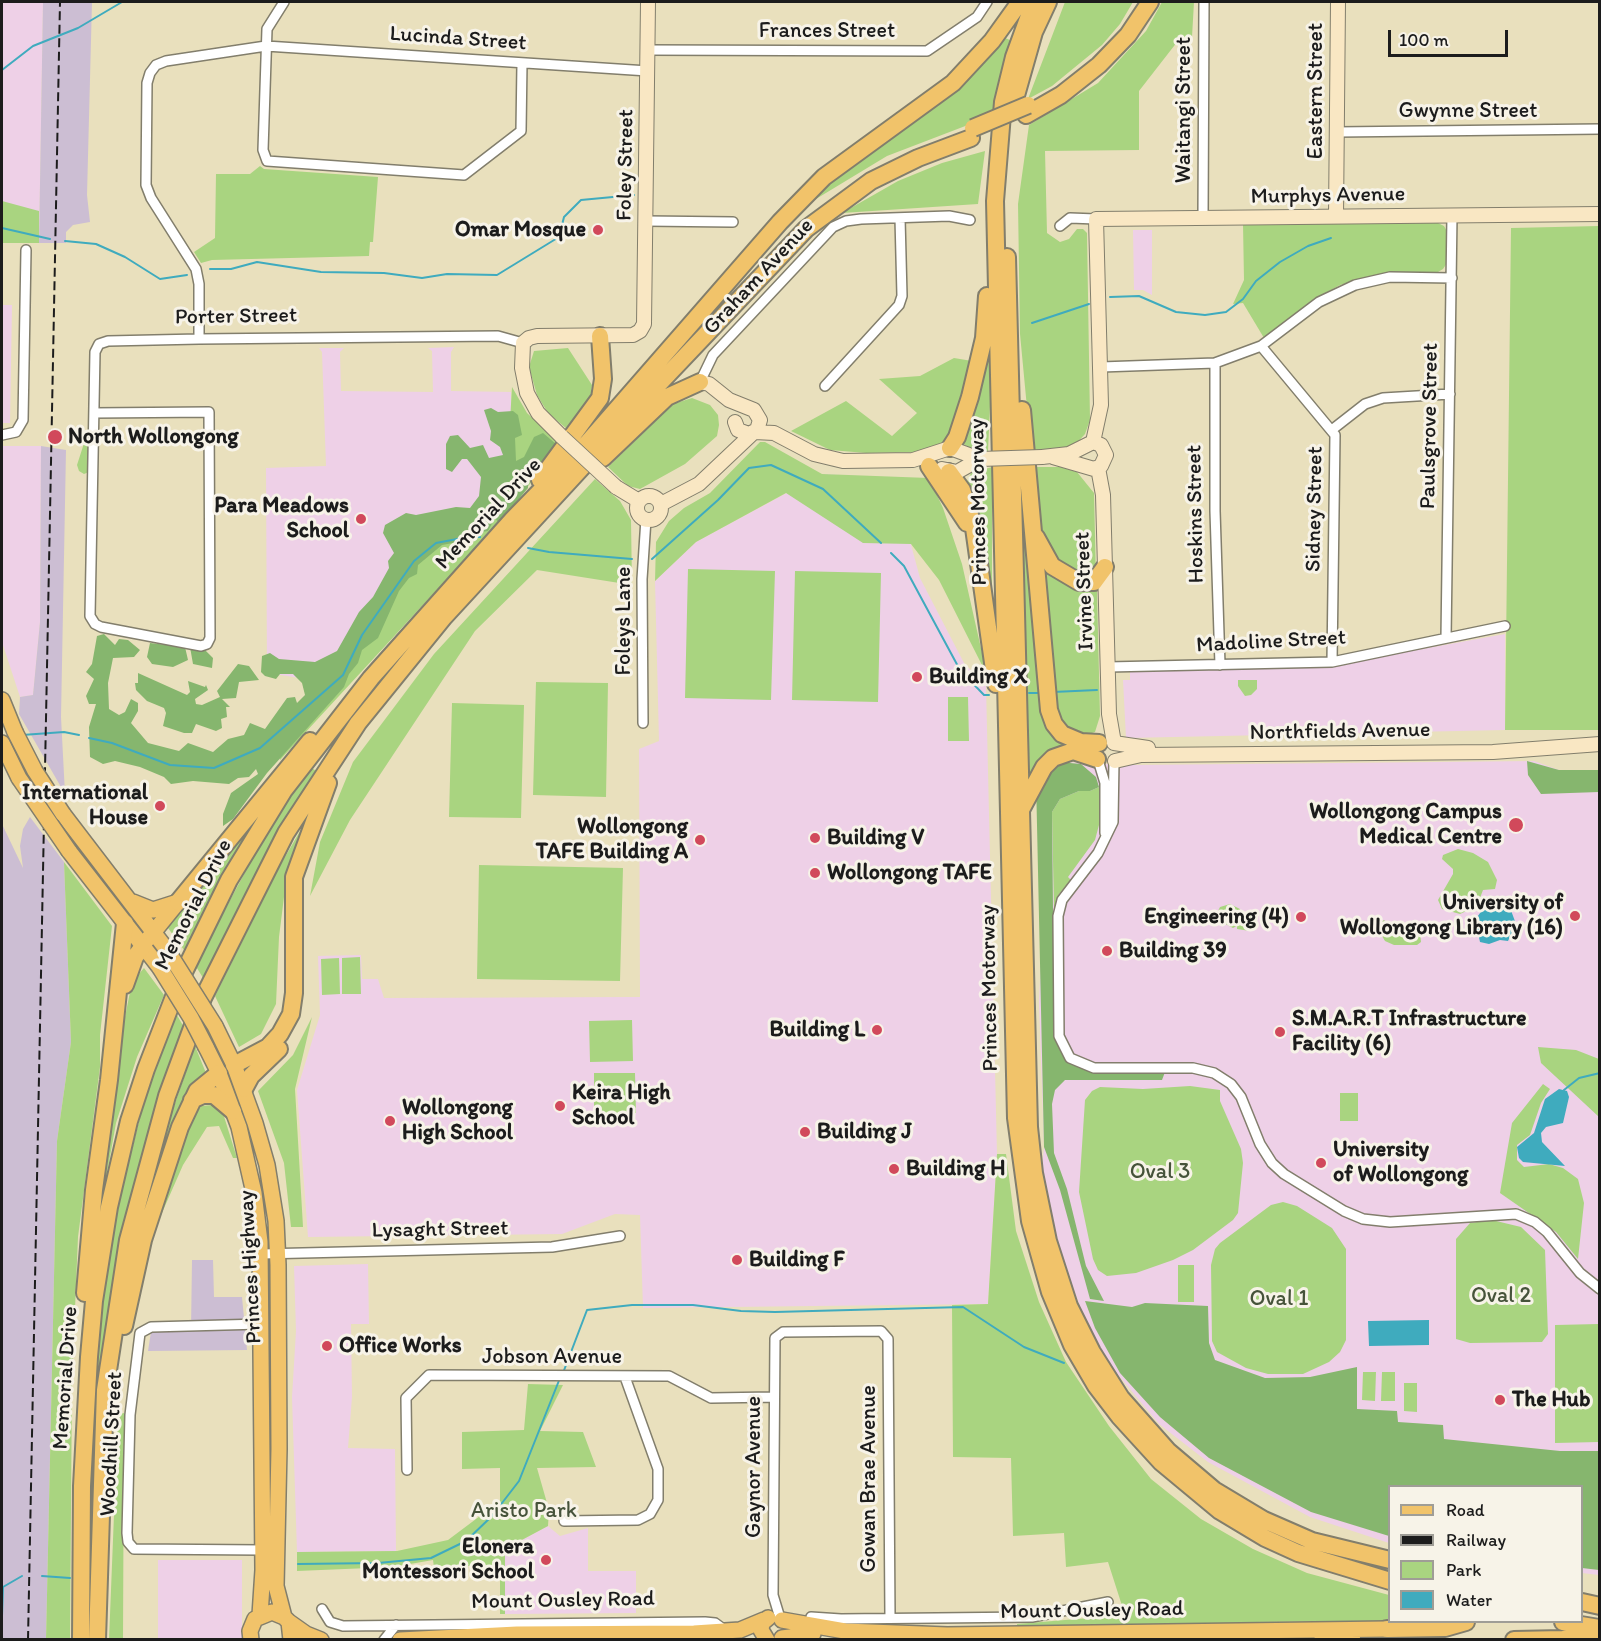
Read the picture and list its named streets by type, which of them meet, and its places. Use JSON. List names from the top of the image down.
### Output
{
  "streets": {
    "highway": ["Princes Motorway", "Memorial Drive"],
    "main road": [
      "Eastern Street",
      "Foley Street",
      "Murphys Avenue",
      "Porter Street",
      "Irvine Street",
      "Northfields Avenue",
      "Princes Highway",
      "Mount Ousley Road"
    ],
    "street": [
      "Frances Street",
      "Lucinda Street",
      "Waitangi Street",
      "Gwynne Street",
      "Graham Avenue",
      "Paulsgrove Street",
      "Sidney Street",
      "Hoskins Street",
      "Foleys Lane",
      "Madoline Street",
      "Lysaght Street",
      "Jobson Avenue",
      "Woodhill Street",
      "Gaynor Avenue",
      "Gowan Brae Avenue"
    ]
  },
  "crossings": [
    ["Frances Street", "Foley Street"],
    ["Lucinda Street", "Foley Street"],
    ["Lucinda Street", "Porter Street"],
    ["Eastern Street", "Gwynne Street"],
    ["Eastern Street", "Murphys Avenue"],
    ["Waitangi Street", "Murphys Avenue"],
    ["Foley Street", "Porter Street"],
    ["Murphys Avenue", "Paulsgrove Street"],
    ["Paulsgrove Street", "Madoline Street"],
    ["Sidney Street", "Madoline Street"],
    ["Hoskins Street", "Madoline Street"],
    ["Irvine Street", "Madoline Street"],
    ["Irvine Street", "Northfields Avenue"],
    ["Lysaght Street", "Princes Highway"],
    ["Princes Highway", "Woodhill Street"],
    ["Jobson Avenue", "Gaynor Avenue"],
    ["Gaynor Avenue", "Gowan Brae Avenue"],
    ["Gaynor Avenue", "Mount Ousley Road"],
    ["Gowan Brae Avenue", "Mount Ousley Road"]
  ],
  "parks": [
    "Oval 3",
    "Oval 2",
    "Oval 1",
    "Aristo Park"
  ],
  "places": [
    "Omar Mosque",
    "North Wollongong",
    "Para Meadows School",
    "Building X",
    "International House",
    "Wollongong Campus Medical Centre",
    "Building V",
    "Wollongong TAFE Building A",
    "Wollongong TAFE",
    "University of Wollongong Library (16)",
    "Engineering (4)",
    "Building 39",
    "Building L",
    "S.M.A.R.T Infrastructure Facility (6)",
    "Keira High School",
    "Wollongong High School",
    "Building J",
    "University of Wollongong",
    "Building H",
    "Building F",
    "Office Works",
    "The Hub",
    "Elonera Montessori School"
  ],
  "legend": [
    "Road",
    "Railway",
    "Park",
    "Water"
  ],
  "scale_bar": "100 m"
}
